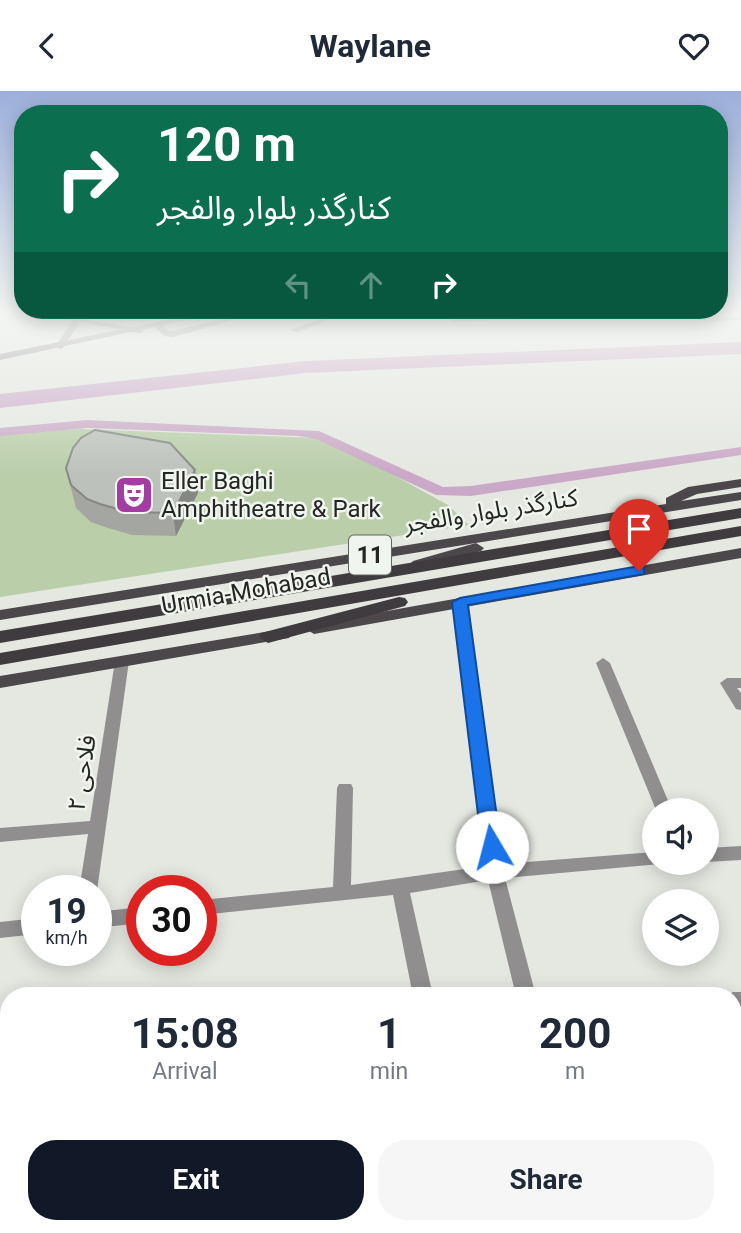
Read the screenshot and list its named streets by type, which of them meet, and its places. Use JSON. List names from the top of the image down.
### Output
{
  "streets": {
    "highway": ["11", "Urmia-Mohabad"],
    "main road": ["کنارگذر بلوار والفجر"],
    "street": ["فلاحی ۲"]
  },
  "places": {
    "theatre": ["Eller Baghi Amphitheatre & Park"]
  },
  "page": {
    "header": "Waylane",
    "turn": ["120 m", "کنارگذر بلوار والفجر"],
    "speed": "19 km/h",
    "limit": "30",
    "eta": [
      "15:08",
      "Arrival",
      "1",
      "min",
      "200",
      "m"
    ],
    "buttons": ["Exit", "Share"]
  }
}
